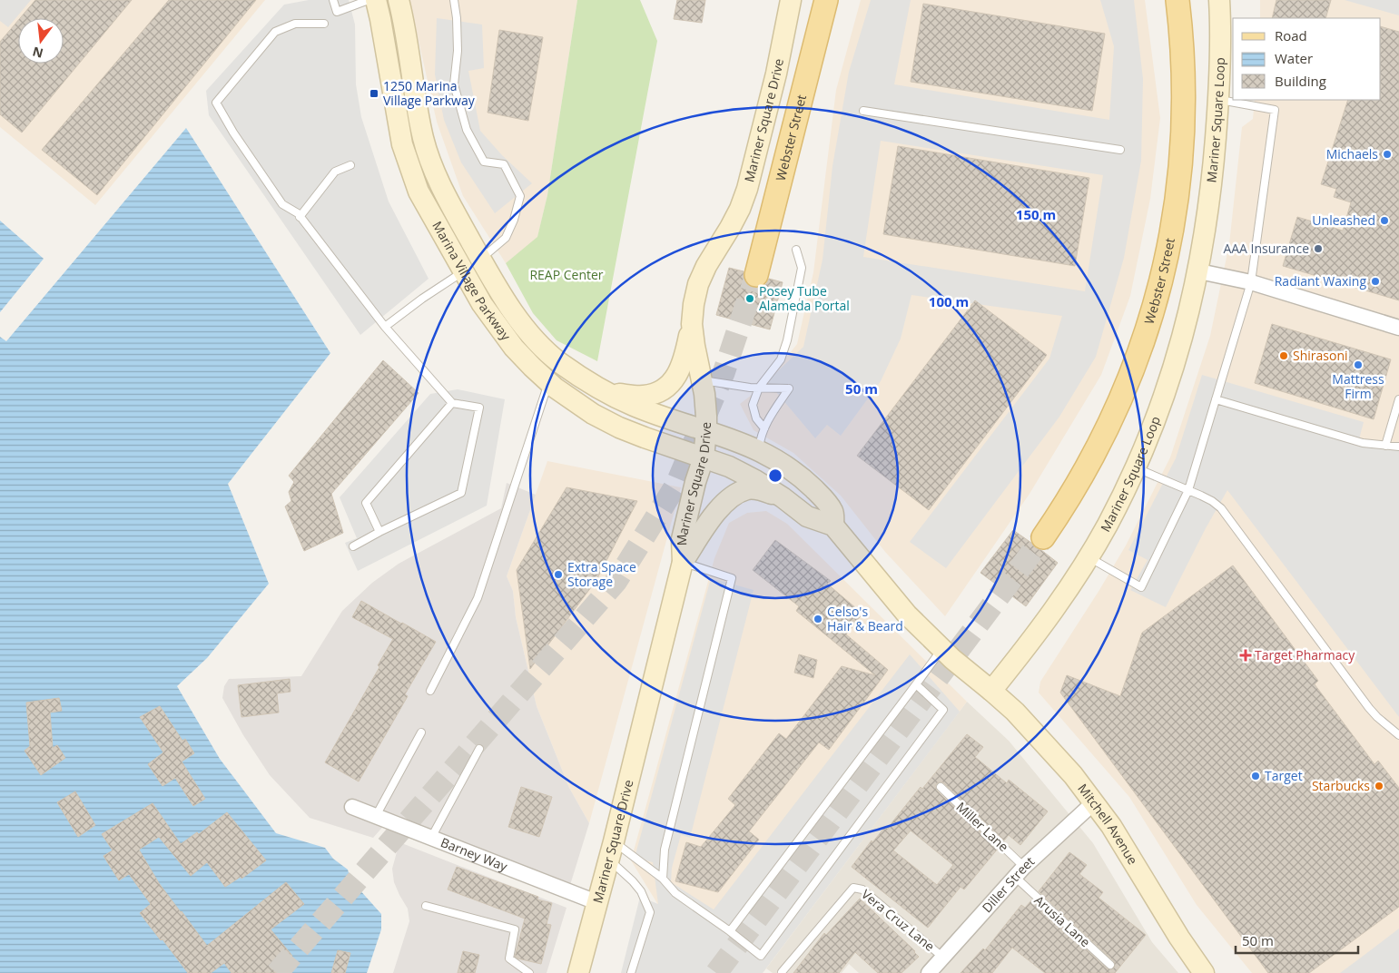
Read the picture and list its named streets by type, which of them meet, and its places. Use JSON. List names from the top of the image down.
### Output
{
  "streets": {
    "main road": ["Webster Street"],
    "street": [
      "Mariner Square Drive",
      "Mariner Square Loop",
      "Marina Village Parkway",
      "Mitchell Avenue",
      "Barney Way",
      "Diller Street"
    ],
    "lane": ["Miller Lane", "Vera Cruz Lane", "Arusia Lane"]
  },
  "crossings": [
    ["Mariner Square Drive", "Marina Village Parkway"],
    ["Mariner Square Drive", "Barney Way"],
    ["Mariner Square Loop", "Mitchell Avenue"],
    ["Mitchell Avenue", "Diller Street"],
    ["Miller Lane", "Diller Street"],
    ["Miller Lane", "Arusia Lane"],
    ["Diller Street", "Vera Cruz Lane"],
    ["Diller Street", "Arusia Lane"]
  ],
  "parks": ["REAP Center"],
  "places": {
    "transit": ["1250 Marina Village Parkway"],
    "other": [
      "Michaels",
      "Unleashed",
      "AAA Insurance",
      "Radiant Waxing",
      "Posey Tube Alameda Portal",
      "Shirasoni",
      "Mattress Firm",
      "Extra Space Storage",
      "Celso's Hair & Beard",
      "Target",
      "Starbucks"
    ],
    "health": ["Target Pharmacy"]
  },
  "legend": ["Road", "Water", "Building"],
  "scale_bar": "50 m",
  "north": "bottom",
  "rings": ["150 m", "100 m", "50 m"]
}
